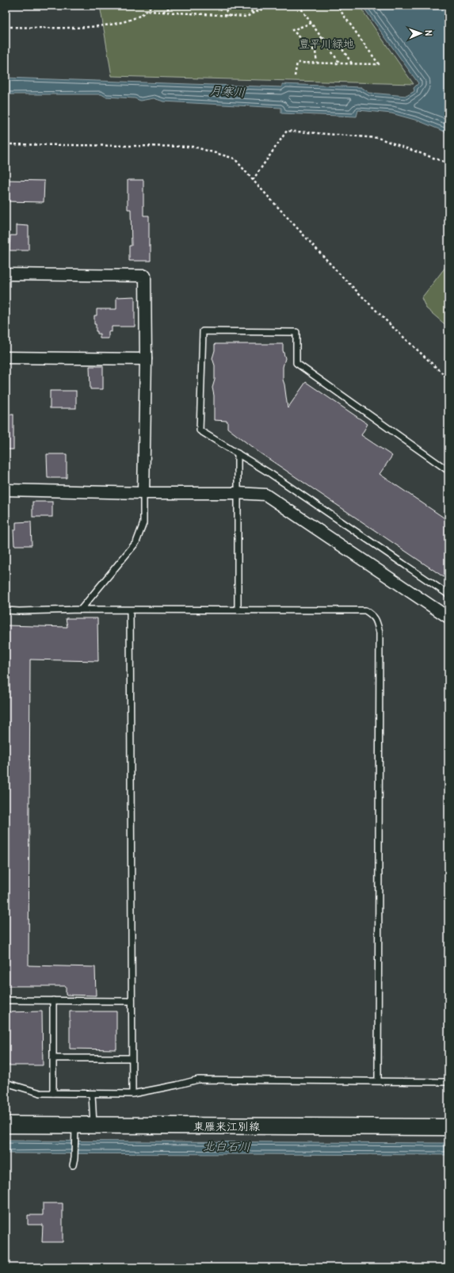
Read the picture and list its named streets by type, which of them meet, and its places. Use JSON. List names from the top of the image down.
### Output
{
  "streets": {
    "main road": ["東雁来江別線"]
  },
  "water": ["月寒川", "北白石川"],
  "parks": ["豊平川緑地"],
  "north": "right"
}
